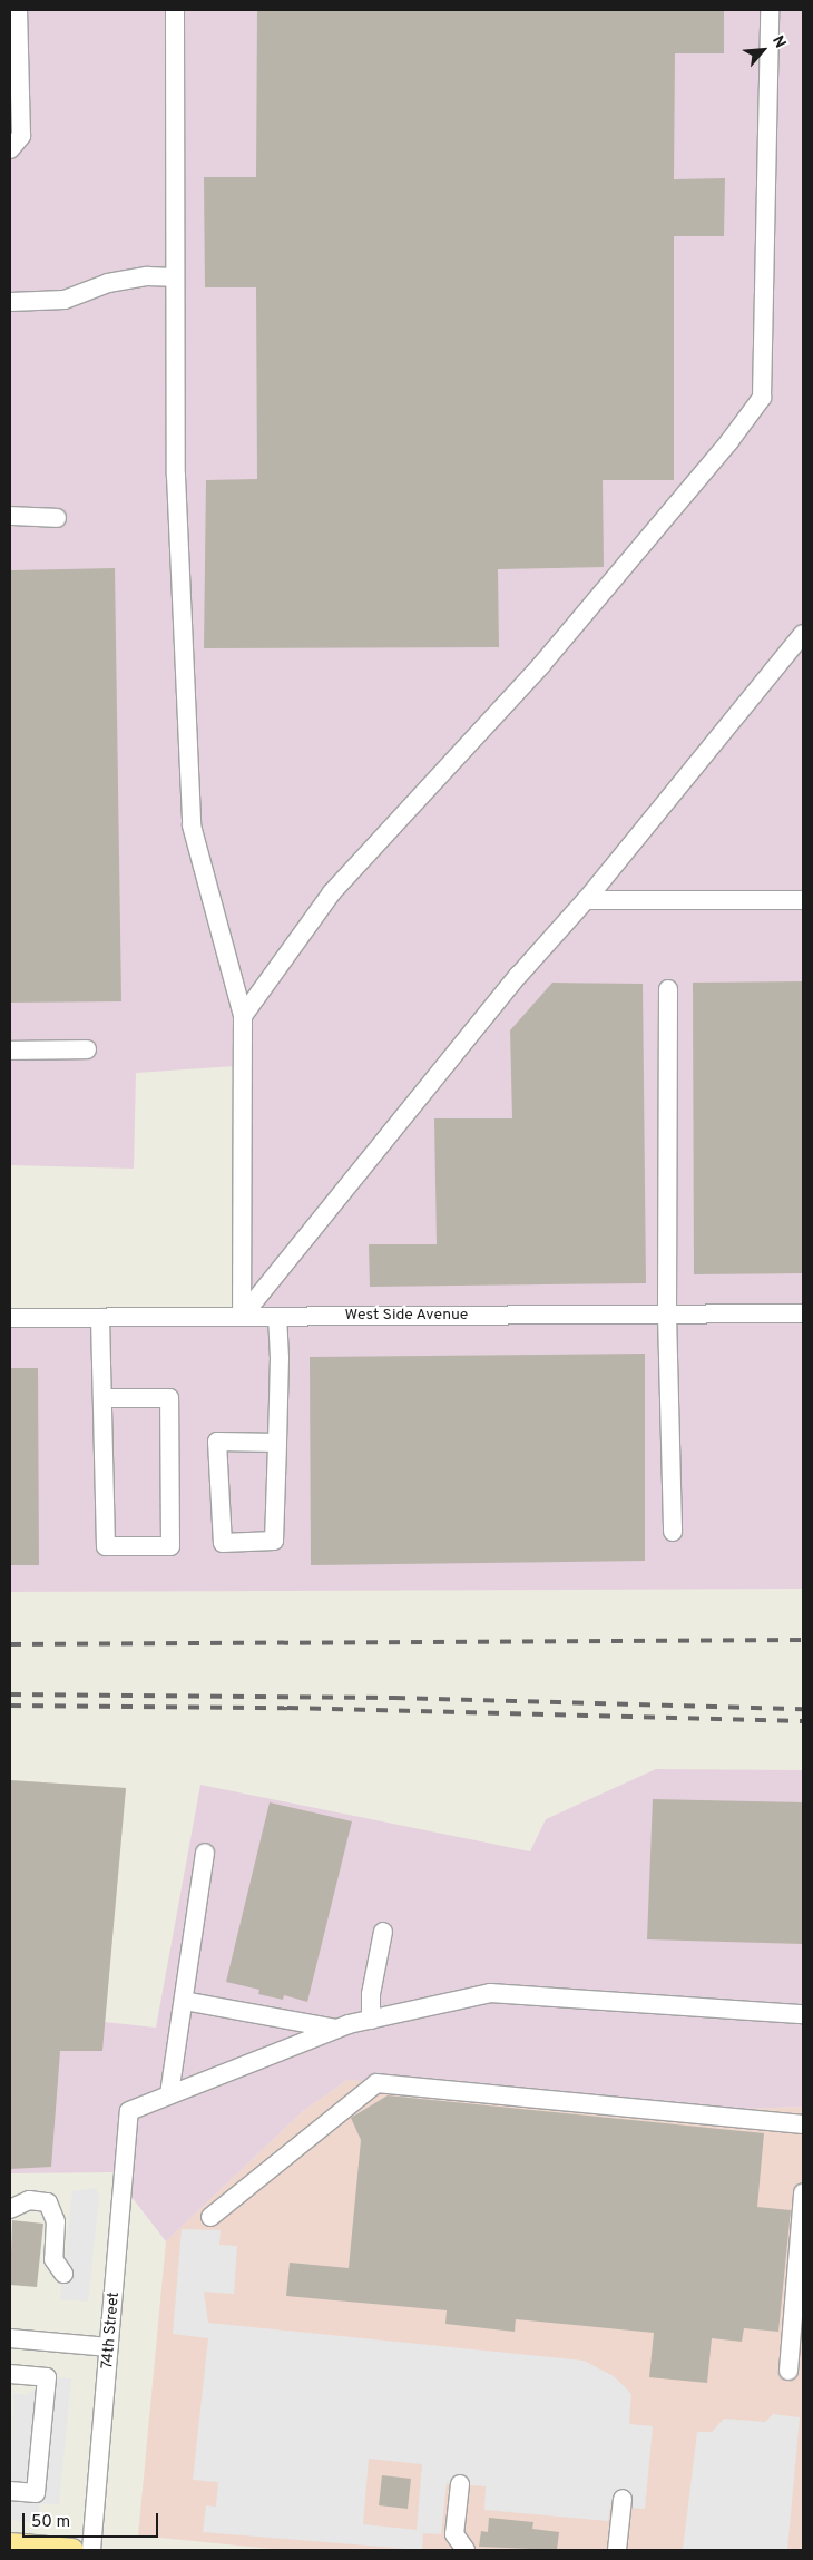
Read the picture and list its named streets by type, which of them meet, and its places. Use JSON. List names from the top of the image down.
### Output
{
  "streets": {
    "street": ["West Side Avenue", "74th Street"]
  },
  "scale_bar": "50 m",
  "north": "top right"
}
